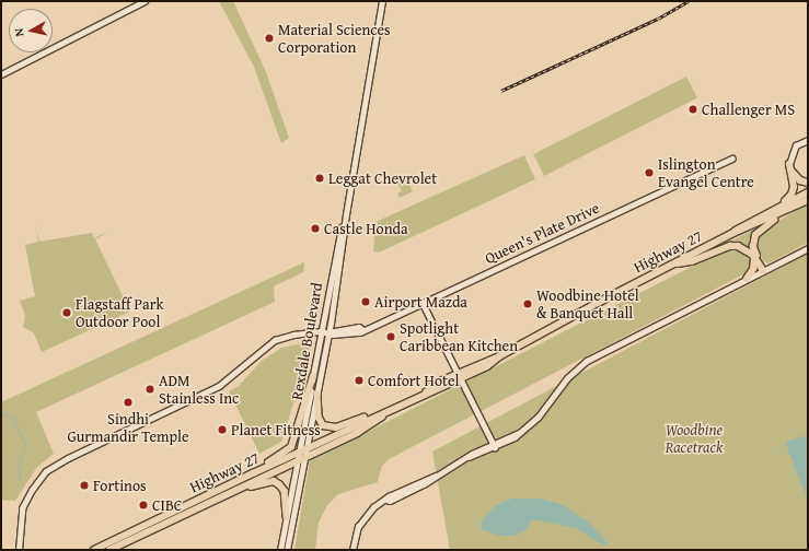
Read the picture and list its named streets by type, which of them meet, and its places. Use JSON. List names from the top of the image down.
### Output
{
  "streets": {
    "main road": ["Highway 27", "Rexdale Boulevard"],
    "street": ["Queen's Plate Drive"]
  },
  "crossings": [
    ["Queen's Plate Drive", "Rexdale Boulevard"],
    ["Highway 27", "Rexdale Boulevard"]
  ],
  "parks": ["Woodbine Racetrack"],
  "places": [
    "Material Sciences Corporation",
    "Challenger MS",
    "Islington Evangel Centre",
    "Leggat Chevrolet",
    "Castle Honda",
    "Airport Mazda",
    "Woodbine Hotel & Banquet Hall",
    "Flagstaff Park Outdoor Pool",
    "Spotlight Caribbean Kitchen",
    "Comfort Hotel",
    "ADM Stainless Inc",
    "Sindhi Gurmandir Temple",
    "Planet Fitness",
    "Fortinos",
    "CIBC"
  ],
  "north": "left"
}
